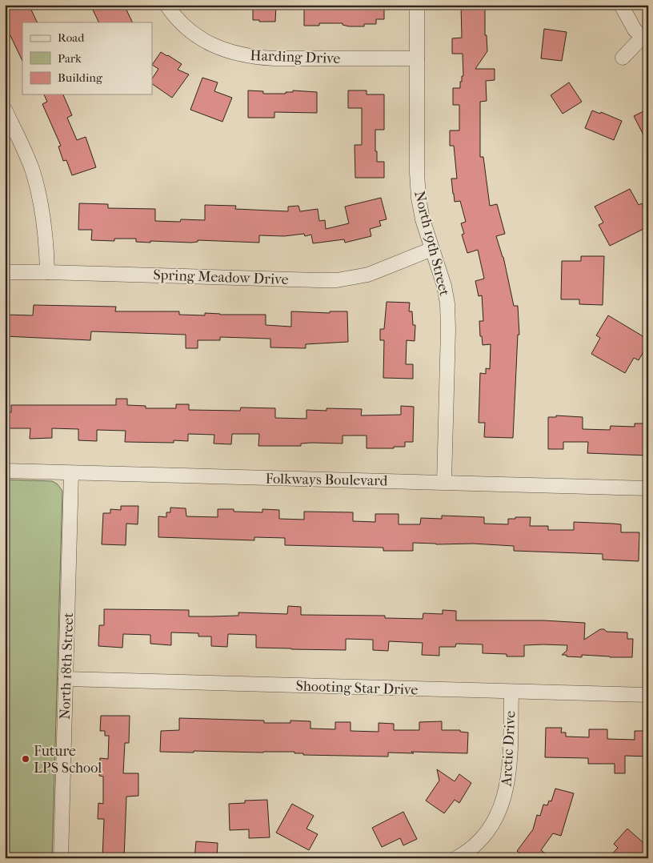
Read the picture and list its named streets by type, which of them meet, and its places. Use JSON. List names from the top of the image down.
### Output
{
  "streets": {
    "street": [
      "Harding Drive",
      "North 19th Street",
      "Spring Meadow Drive",
      "Folkways Boulevard",
      "North 18th Street",
      "Shooting Star Drive",
      "Arctic Drive"
    ]
  },
  "crossings": [
    ["Harding Drive", "North 19th Street"],
    ["North 19th Street", "Spring Meadow Drive"],
    ["North 19th Street", "Folkways Boulevard"],
    ["Folkways Boulevard", "North 18th Street"],
    ["North 18th Street", "Shooting Star Drive"],
    ["Shooting Star Drive", "Arctic Drive"]
  ],
  "places": ["Future LPS School"],
  "legend": ["Road", "Park", "Building"]
}
